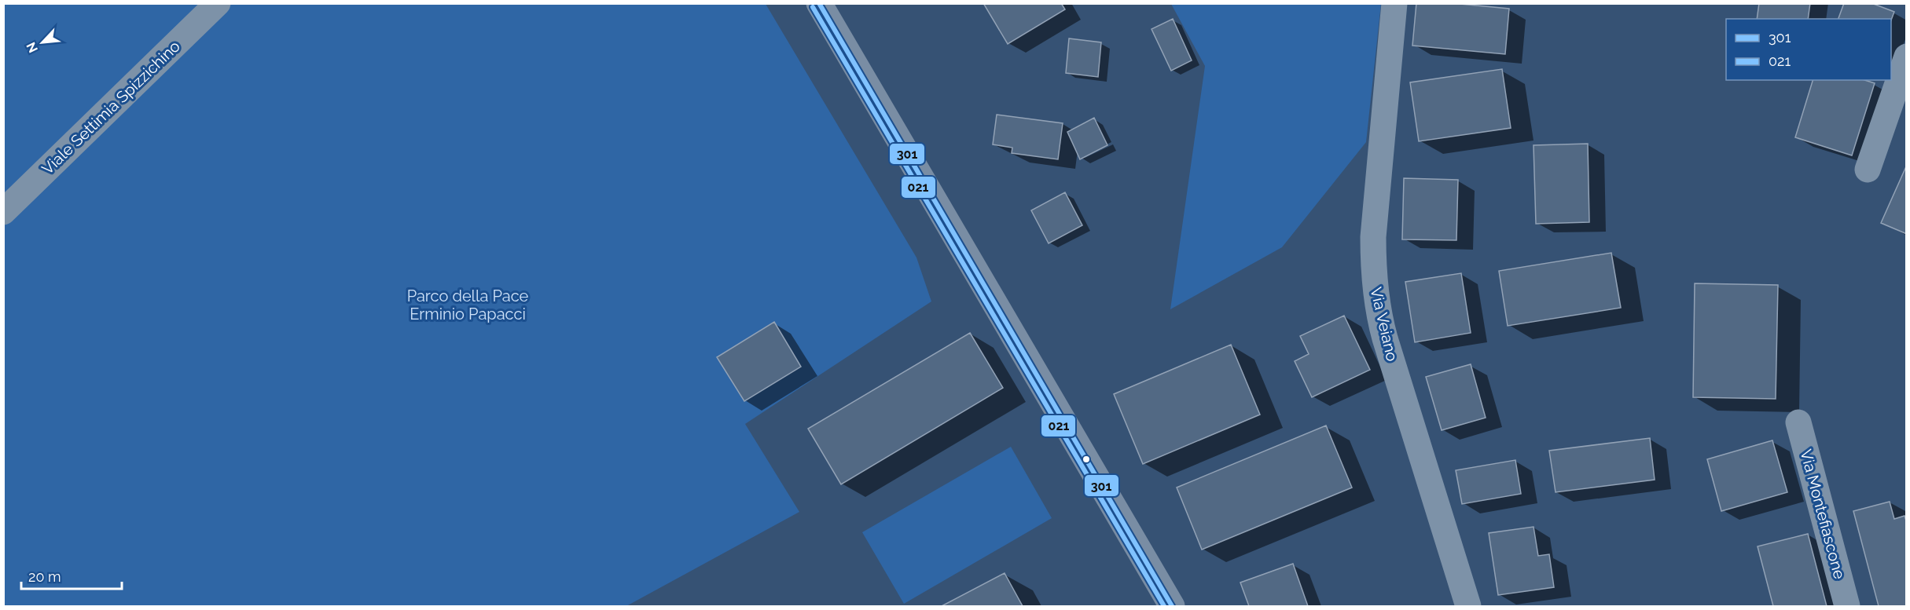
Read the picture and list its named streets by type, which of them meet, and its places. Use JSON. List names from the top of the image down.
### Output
{
  "streets": {
    "street": ["Viale Settimia Spizzichino", "Via Veiano", "Via Montefiascone"]
  },
  "parks": ["Parco della Pace Erminio Papacci"],
  "lines": ["transit line 301", "transit line 021"],
  "legend": ["301", "021"],
  "scale_bar": "20 m",
  "north": "bottom left"
}
